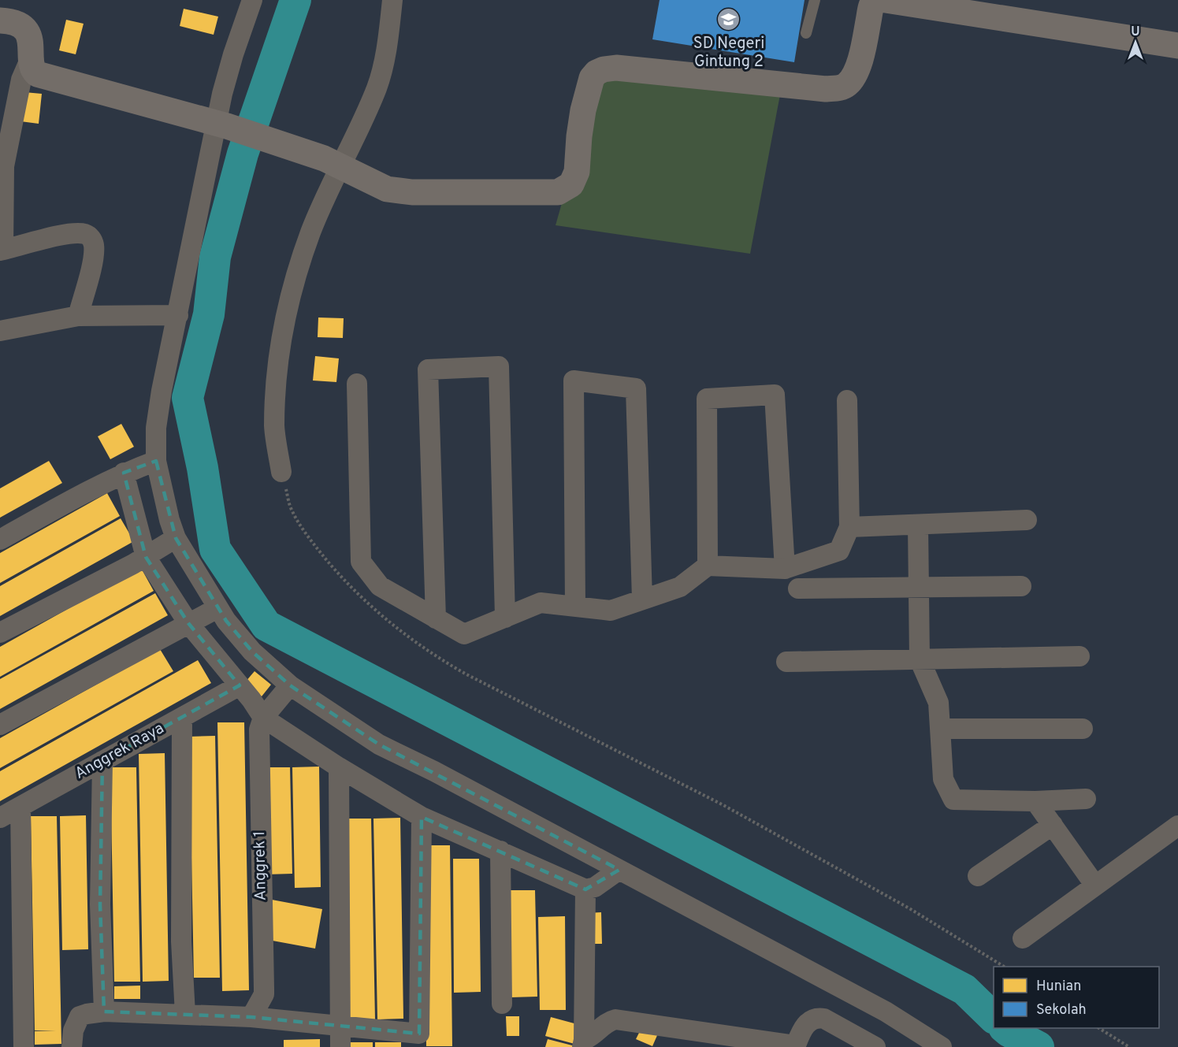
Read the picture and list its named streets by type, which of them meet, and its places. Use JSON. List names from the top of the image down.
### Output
{
  "streets": {
    "street": ["Anggrek Raya", "Anggrek 1"]
  },
  "places": {
    "school or university": ["SD Negeri Gintung 2"]
  },
  "legend": ["Hunian", "Sekolah"],
  "north": "top"
}
